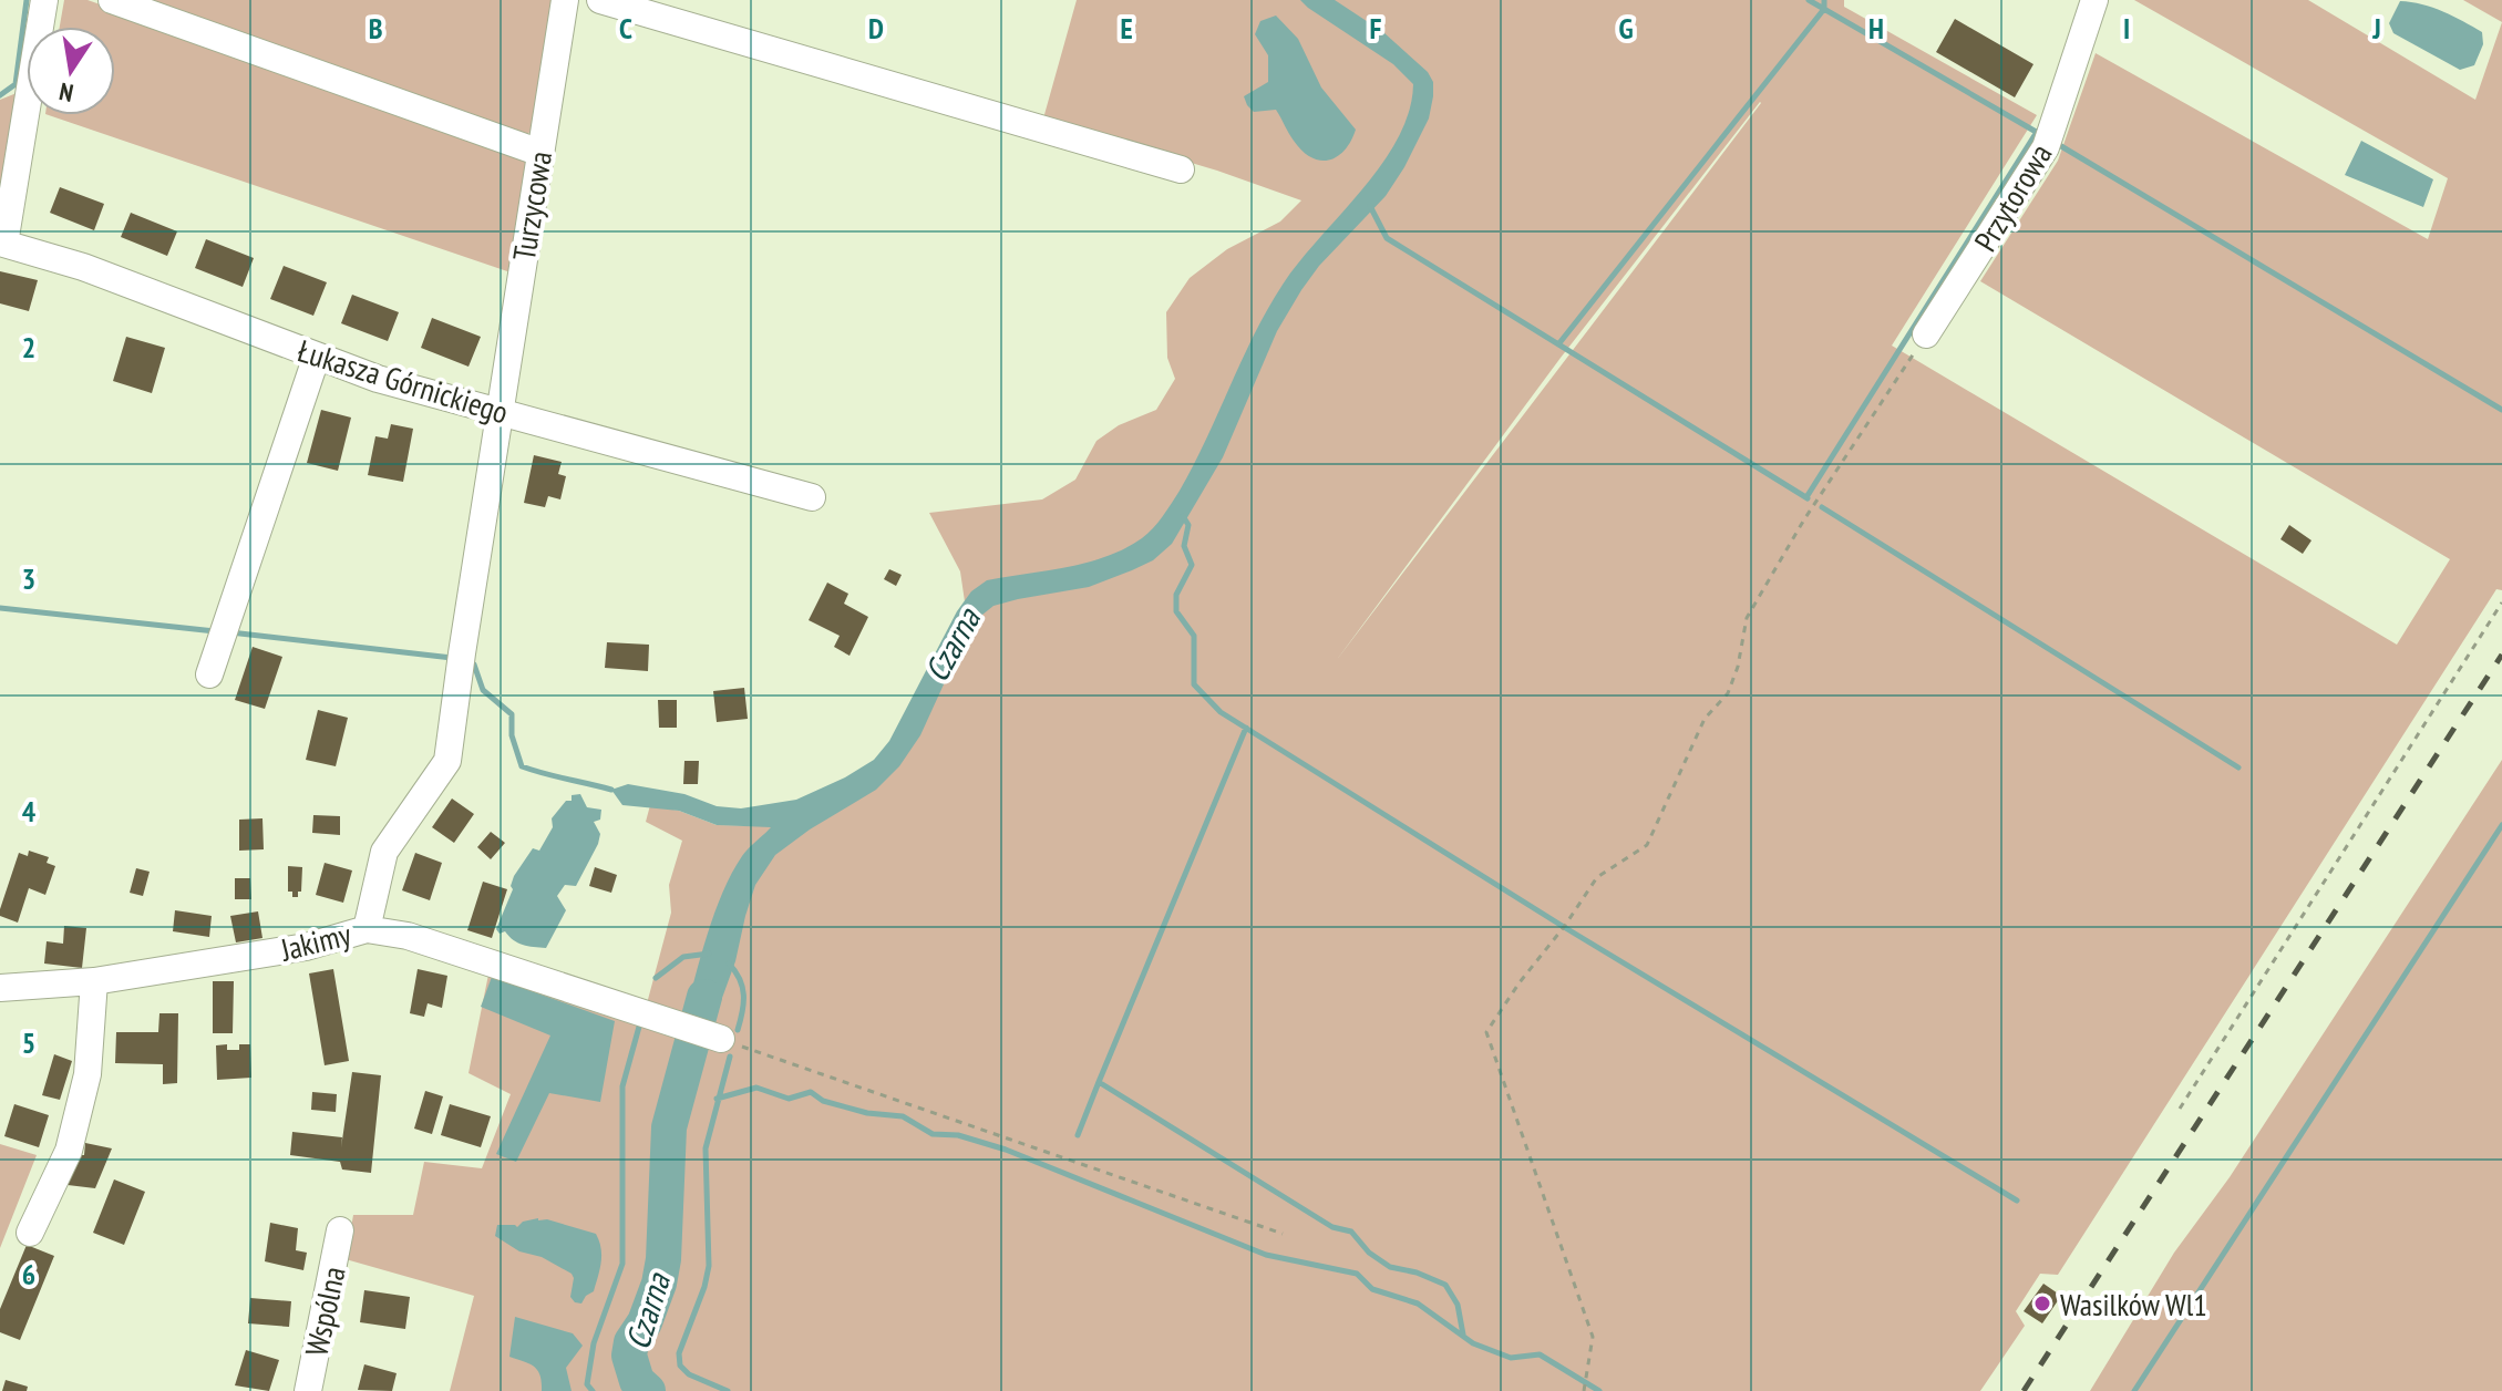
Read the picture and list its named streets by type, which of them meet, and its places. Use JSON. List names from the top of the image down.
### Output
{
  "streets": {
    "street": [
      "Przytorowa",
      "Turzycowa",
      "Łukasza Górnickiego",
      "Jakimy",
      "Wspólna"
    ]
  },
  "crossings": [
    ["Turzycowa", "Łukasza Górnickiego"],
    ["Turzycowa", "Jakimy"]
  ],
  "water": ["Czarna"],
  "places": ["Wasilków Wl1"],
  "north": "bottom",
  "grid": {
    "columns": [
      "B",
      "C",
      "D",
      "E",
      "F",
      "G",
      "H",
      "I",
      "J"
    ],
    "rows": [
      "2",
      "3",
      "4",
      "5",
      "6"
    ]
  }
}
